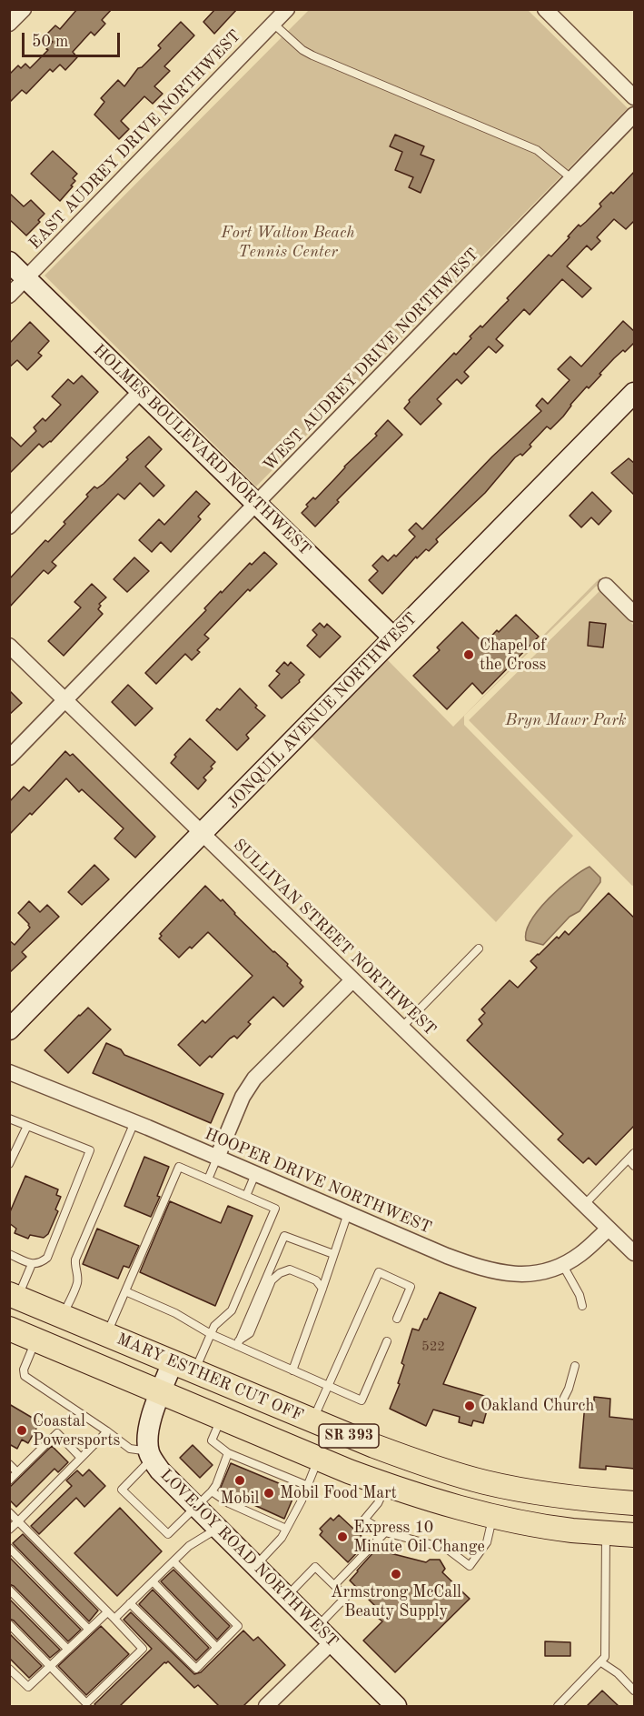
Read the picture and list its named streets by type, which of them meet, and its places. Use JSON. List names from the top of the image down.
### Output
{
  "streets": {
    "main road": ["MARY ESTHER CUT OFF", "SR 393"],
    "street": [
      "EAST AUDREY DRIVE NORTHWEST",
      "WEST AUDREY DRIVE NORTHWEST",
      "HOLMES BOULEVARD NORTHWEST",
      "JONQUIL AVENUE NORTHWEST",
      "SULLIVAN STREET NORTHWEST",
      "HOOPER DRIVE NORTHWEST",
      "LOVEJOY ROAD NORTHWEST"
    ]
  },
  "crossings": [
    ["EAST AUDREY DRIVE NORTHWEST", "HOLMES BOULEVARD NORTHWEST"],
    ["WEST AUDREY DRIVE NORTHWEST", "HOLMES BOULEVARD NORTHWEST"],
    ["WEST AUDREY DRIVE NORTHWEST", "SULLIVAN STREET NORTHWEST"],
    ["HOLMES BOULEVARD NORTHWEST", "JONQUIL AVENUE NORTHWEST"],
    ["JONQUIL AVENUE NORTHWEST", "SULLIVAN STREET NORTHWEST"],
    ["SULLIVAN STREET NORTHWEST", "HOOPER DRIVE NORTHWEST"],
    ["MARY ESTHER CUT OFF", "LOVEJOY ROAD NORTHWEST"]
  ],
  "parks": ["Fort Walton Beach Tennis Center", "Bryn Mawr Park"],
  "places": [
    "Chapel of the Cross",
    "Oakland Church",
    "Coastal Powersports",
    "Mobil",
    "Mobil Food Mart",
    "Express 10 Minute Oil Change",
    "Armstrong McCall Beauty Supply"
  ],
  "house_numbers": ["522"],
  "scale_bar": "50 m"
}
